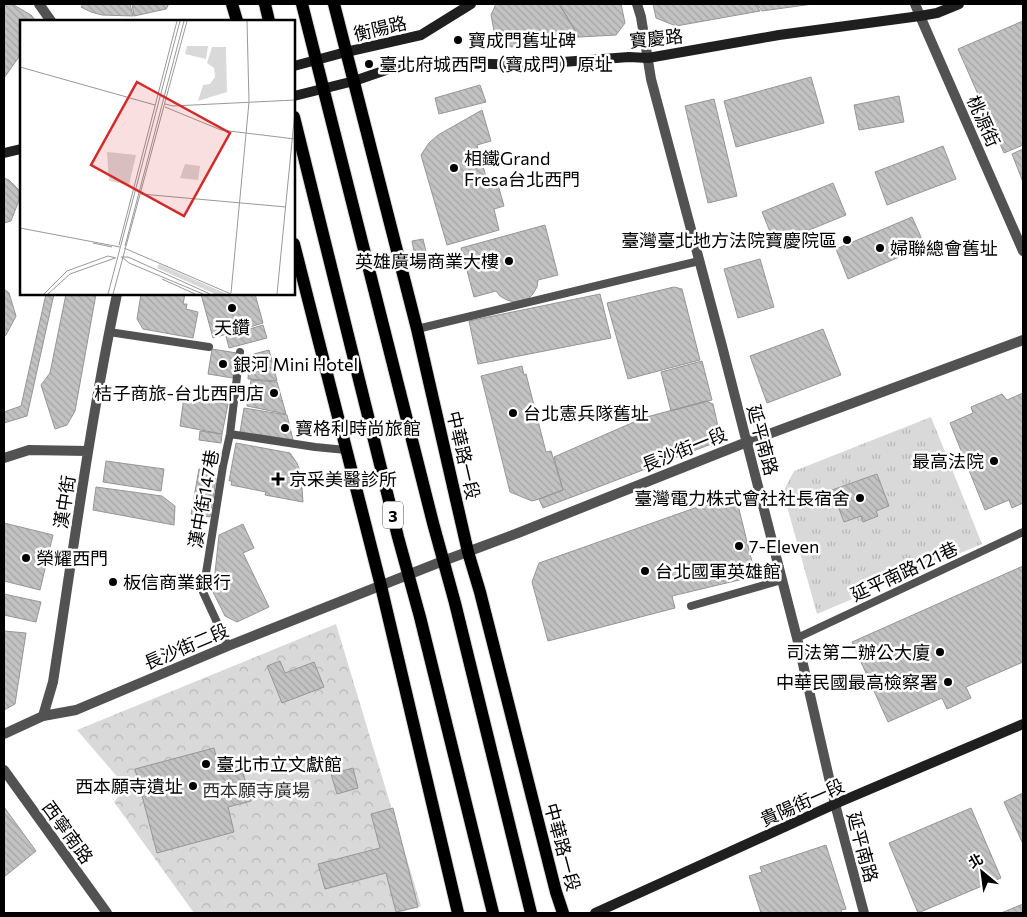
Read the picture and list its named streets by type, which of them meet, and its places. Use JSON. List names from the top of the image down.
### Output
{
  "streets": {
    "main road": ["中華路一段", "3"],
    "street": [
      "衡陽路",
      "寶慶路",
      "桃源街",
      "延平南路",
      "長沙街一段",
      "漢中街",
      "長沙街二段",
      "貴陽街一段",
      "西寧南路"
    ],
    "lane": ["漢中街147巷", "延平南路121巷"]
  },
  "crossings": [
    ["衡陽路", "中華路一段"],
    ["衡陽路", "3"],
    ["寶慶路", "桃源街"],
    ["寶慶路", "延平南路"],
    ["寶慶路", "中華路一段"],
    ["寶慶路", "3"],
    ["延平南路", "長沙街一段"],
    ["延平南路", "延平南路121巷"],
    ["延平南路", "貴陽街一段"],
    ["長沙街一段", "中華路一段"],
    ["長沙街一段", "3"],
    ["長沙街一段", "長沙街二段"],
    ["漢中街147巷", "長沙街二段"],
    ["漢中街", "長沙街二段"],
    ["3", "長沙街二段"]
  ],
  "parks": ["西本願寺廣場"],
  "places": {
    "other": [
      "寶成門舊址碑",
      "臺北府城西門（寶成門）原址",
      "相鐵Grand Fresa台北西門",
      "臺灣臺北地方法院寶慶院區",
      "婦聯總會舊址",
      "英雄廣場商業大樓",
      "天鑽",
      "銀河 Mini Hotel",
      "桔子商旅-台北西門店",
      "台北憲兵隊舊址",
      "寶格利時尚旅館",
      "最高法院",
      "臺灣電力株式會社社長宿舍",
      "7-Eleven",
      "榮耀西門",
      "台北國軍英雄館",
      "板信商業銀行",
      "司法第二辦公大廈",
      "中華民國最高檢察署",
      "臺北市立文獻館",
      "西本願寺遺址"
    ],
    "health": ["京采美醫診所"]
  },
  "north": "top left"
}
